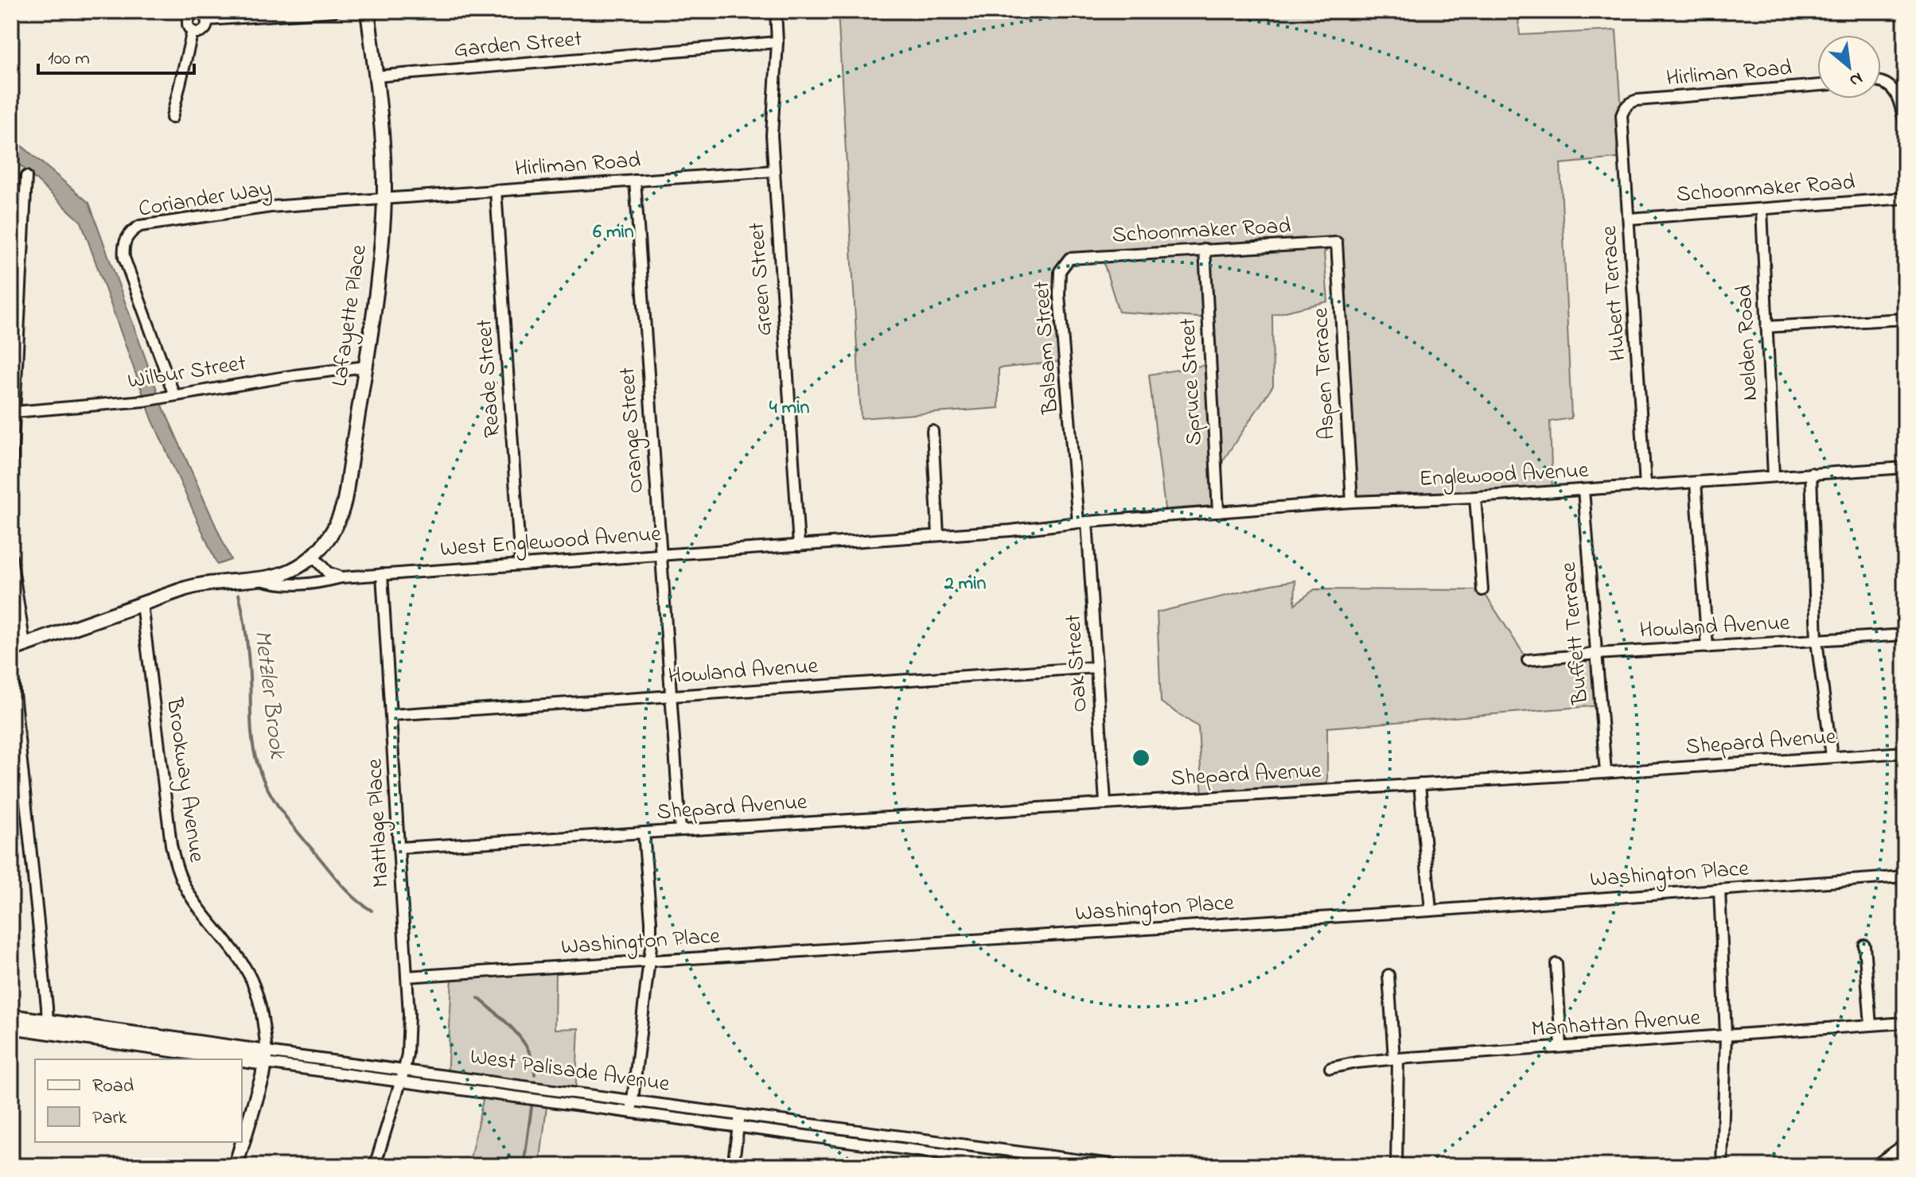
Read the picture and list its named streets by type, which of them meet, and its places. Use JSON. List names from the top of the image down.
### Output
{
  "streets": {
    "street": [
      "Garden Street",
      "Hirliman Road",
      "Schoonmaker Road",
      "Coriander Way",
      "Green Street",
      "Hubert Terrace",
      "Lafayette Place",
      "Nelden Road",
      "Balsam Street",
      "Wilbur Street",
      "Aspen Terrace",
      "Reade Street",
      "Spruce Street",
      "Orange Street",
      "Englewood Avenue",
      "West Englewood Avenue",
      "Howland Avenue",
      "Buffett Terrace",
      "Oak Street",
      "Shepard Avenue",
      "Brookway Avenue",
      "Mattlage Place",
      "Washington Place",
      "Manhattan Avenue",
      "West Palisade Avenue"
    ]
  },
  "crossings": [
    ["Garden Street", "Green Street"],
    ["Garden Street", "Lafayette Place"],
    ["Hirliman Road", "Coriander Way"],
    ["Hirliman Road", "Green Street"],
    ["Hirliman Road", "Hubert Terrace"],
    ["Hirliman Road", "Lafayette Place"],
    ["Hirliman Road", "Reade Street"],
    ["Hirliman Road", "Orange Street"],
    ["Schoonmaker Road", "Hubert Terrace"],
    ["Schoonmaker Road", "Nelden Road"],
    ["Schoonmaker Road", "Balsam Street"],
    ["Schoonmaker Road", "Aspen Terrace"],
    ["Schoonmaker Road", "Spruce Street"],
    ["Coriander Way", "Lafayette Place"],
    ["Coriander Way", "Wilbur Street"],
    ["Green Street", "West Englewood Avenue"],
    ["Hubert Terrace", "Englewood Avenue"],
    ["Lafayette Place", "Wilbur Street"],
    ["Lafayette Place", "West Englewood Avenue"],
    ["Nelden Road", "Englewood Avenue"],
    ["Balsam Street", "Oak Street"],
    ["Aspen Terrace", "Englewood Avenue"],
    ["Reade Street", "West Englewood Avenue"],
    ["Spruce Street", "Englewood Avenue"],
    ["Orange Street", "West Englewood Avenue"],
    ["Orange Street", "Howland Avenue"],
    ["Orange Street", "Shepard Avenue"],
    ["Englewood Avenue", "West Englewood Avenue"],
    ["Englewood Avenue", "Buffett Terrace"],
    ["West Englewood Avenue", "Oak Street"],
    ["West Englewood Avenue", "Brookway Avenue"],
    ["West Englewood Avenue", "Mattlage Place"],
    ["Howland Avenue", "Buffett Terrace"],
    ["Howland Avenue", "Oak Street"],
    ["Howland Avenue", "Mattlage Place"],
    ["Buffett Terrace", "Shepard Avenue"],
    ["Oak Street", "Shepard Avenue"],
    ["Shepard Avenue", "Mattlage Place"],
    ["Brookway Avenue", "West Palisade Avenue"],
    ["Mattlage Place", "Washington Place"],
    ["Mattlage Place", "West Palisade Avenue"]
  ],
  "water": ["Metzler Brook"],
  "legend": ["Road", "Park"],
  "scale_bar": "100 m",
  "north": "bottom right",
  "rings": ["6 min", "4 min", "2 min"]
}
